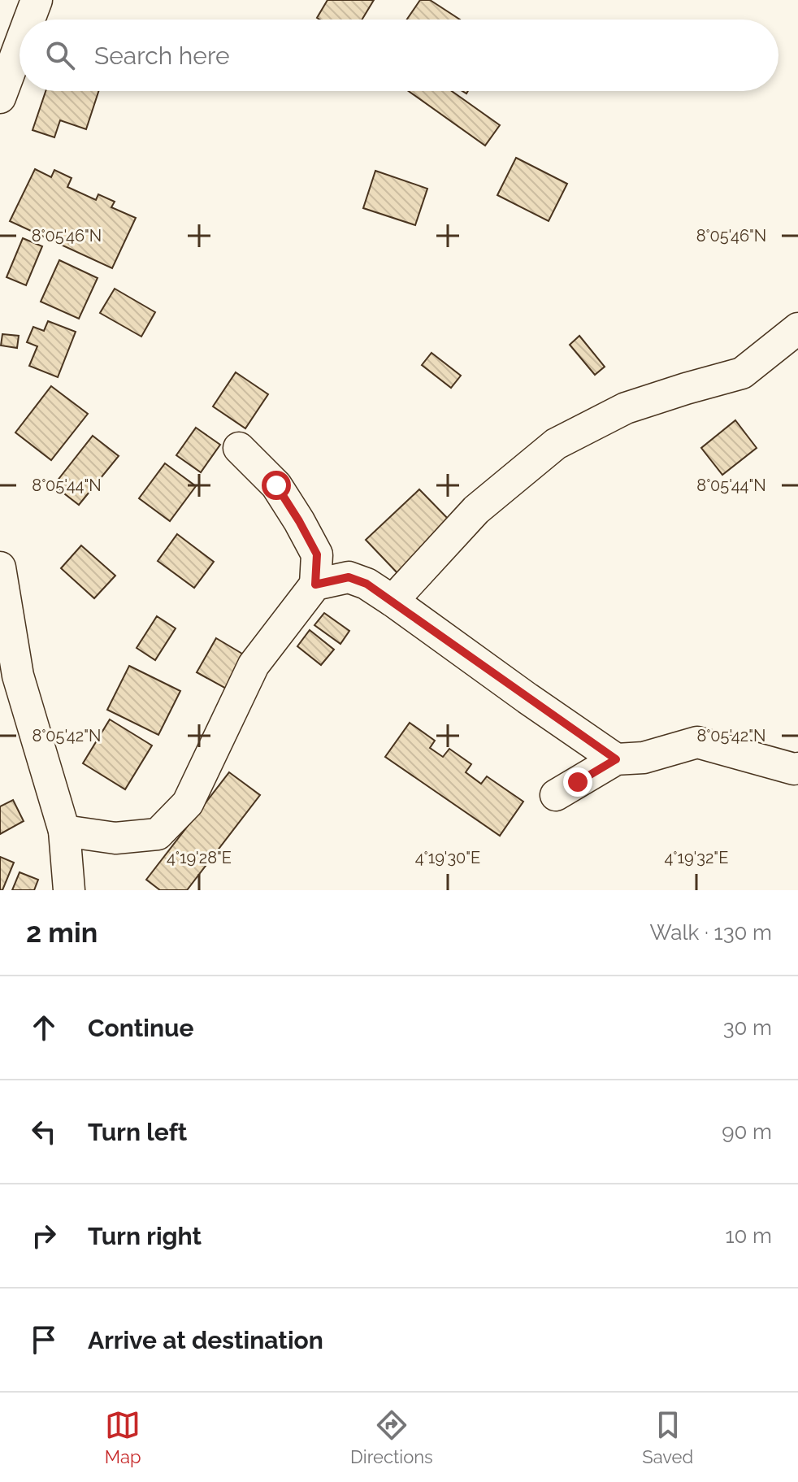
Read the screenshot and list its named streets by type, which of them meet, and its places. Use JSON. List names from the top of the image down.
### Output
{
  "page": {
    "search": "Search here",
    "heading": ["2 min", "Walk · 130 m"],
    "list": [
      ["Continue", "30 m"],
      ["Turn left", "90 m"],
      ["Turn right", "10 m"],
      "Arrive at destination"
    ],
    "nav": ["Map", "Directions", "Saved"]
  },
  "coordinates": [
    "8°05'46\"N",
    "8°05'44\"N",
    "8°05'42\"N",
    "4°19'28\"E",
    "4°19'30\"E",
    "4°19'32\"E"
  ]
}
